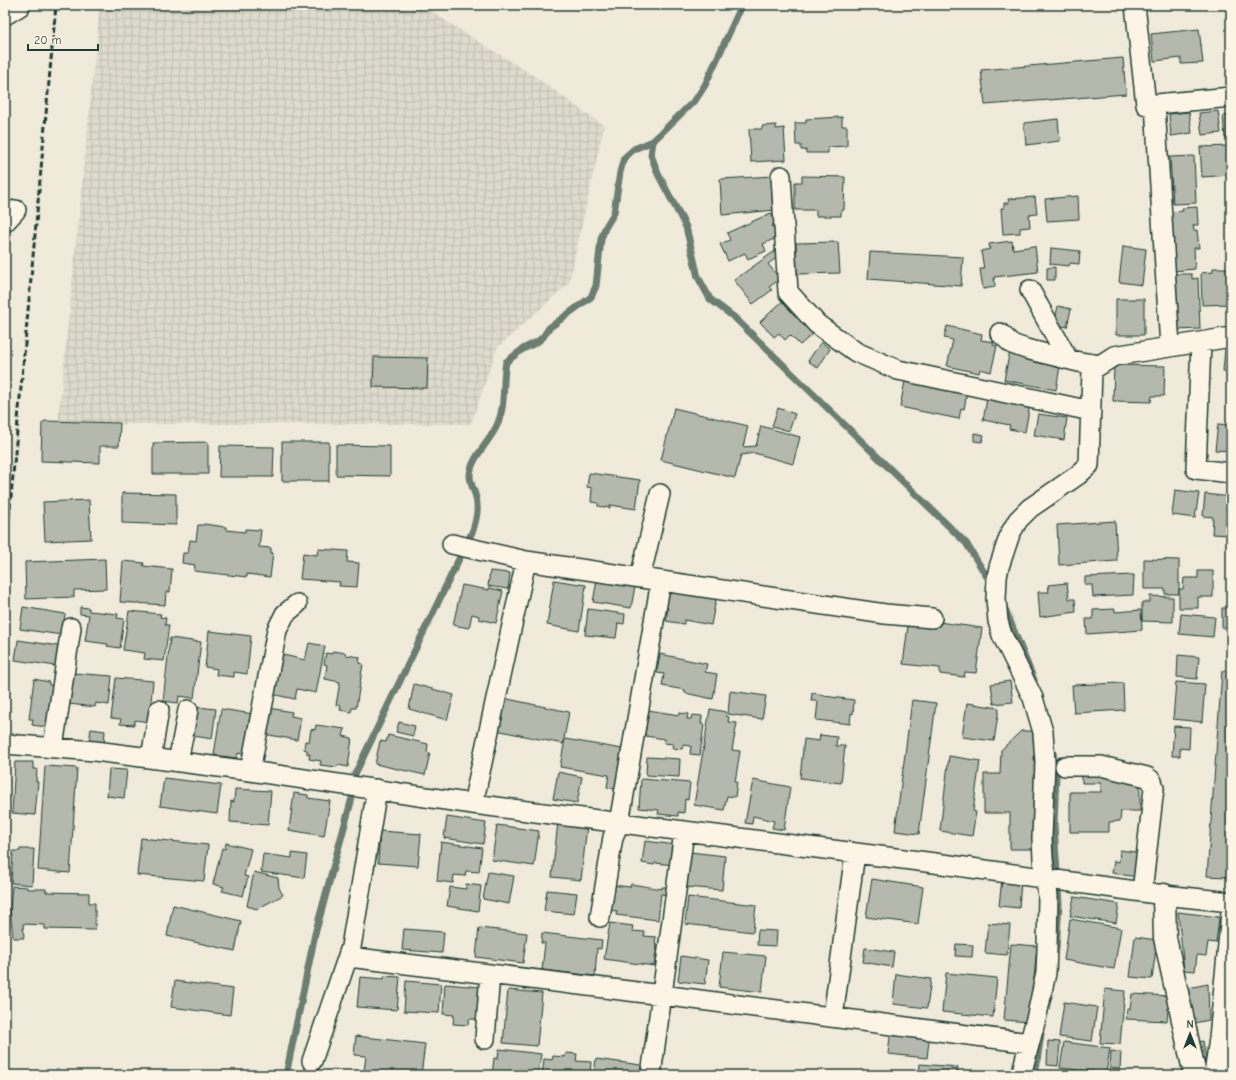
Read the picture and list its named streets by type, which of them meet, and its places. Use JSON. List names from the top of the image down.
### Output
{
  "scale_bar": "20 m",
  "north": "top"
}
